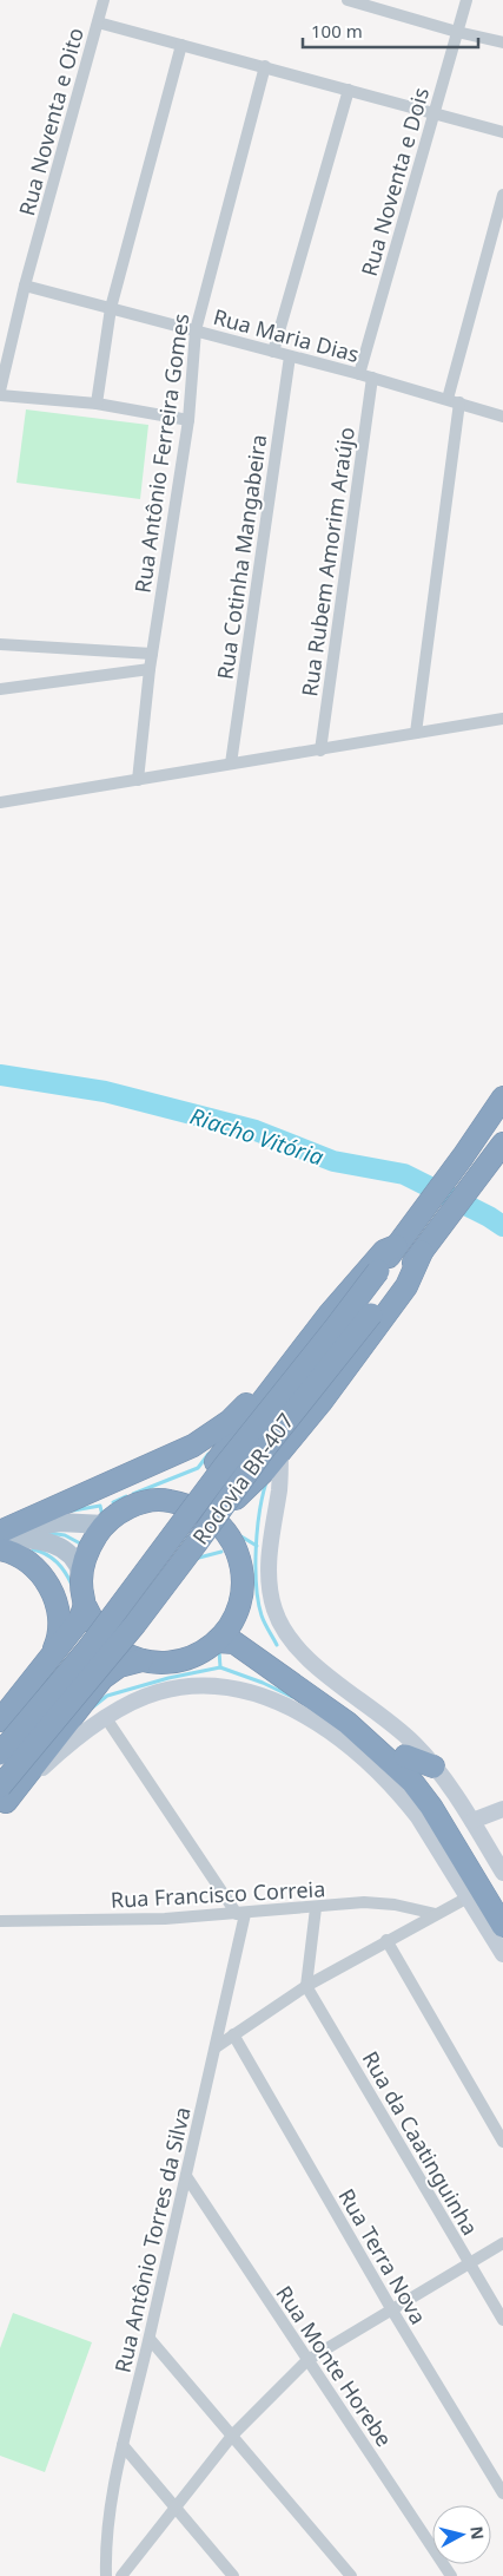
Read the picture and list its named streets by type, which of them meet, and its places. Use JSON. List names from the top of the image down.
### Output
{
  "streets": {
    "highway": ["Rodovia BR-407"],
    "street": [
      "Rua Noventa e Oito",
      "Rua Noventa e Dois",
      "Rua Maria Dias",
      "Rua Antônio Ferreira Gomes",
      "Rua Cotinha Mangabeira",
      "Rua Rubem Amorim Araújo",
      "Rua Francisco Correia",
      "Rua da Caatinguinha",
      "Rua Antônio Torres da Silva",
      "Rua Terra Nova",
      "Rua Monte Horebe"
    ]
  },
  "crossings": [
    ["Rua Noventa e Oito", "Rua Maria Dias"],
    ["Rua Noventa e Dois", "Rua Maria Dias"],
    ["Rua Maria Dias", "Rua Antônio Ferreira Gomes"],
    ["Rua Maria Dias", "Rua Cotinha Mangabeira"],
    ["Rua Maria Dias", "Rua Rubem Amorim Araújo"],
    ["Rua Francisco Correia", "Rua Antônio Torres da Silva"],
    ["Rua Antônio Torres da Silva", "Rua Monte Horebe"]
  ],
  "water": ["Riacho Vitória"],
  "scale_bar": "100 m",
  "north": "right"
}
